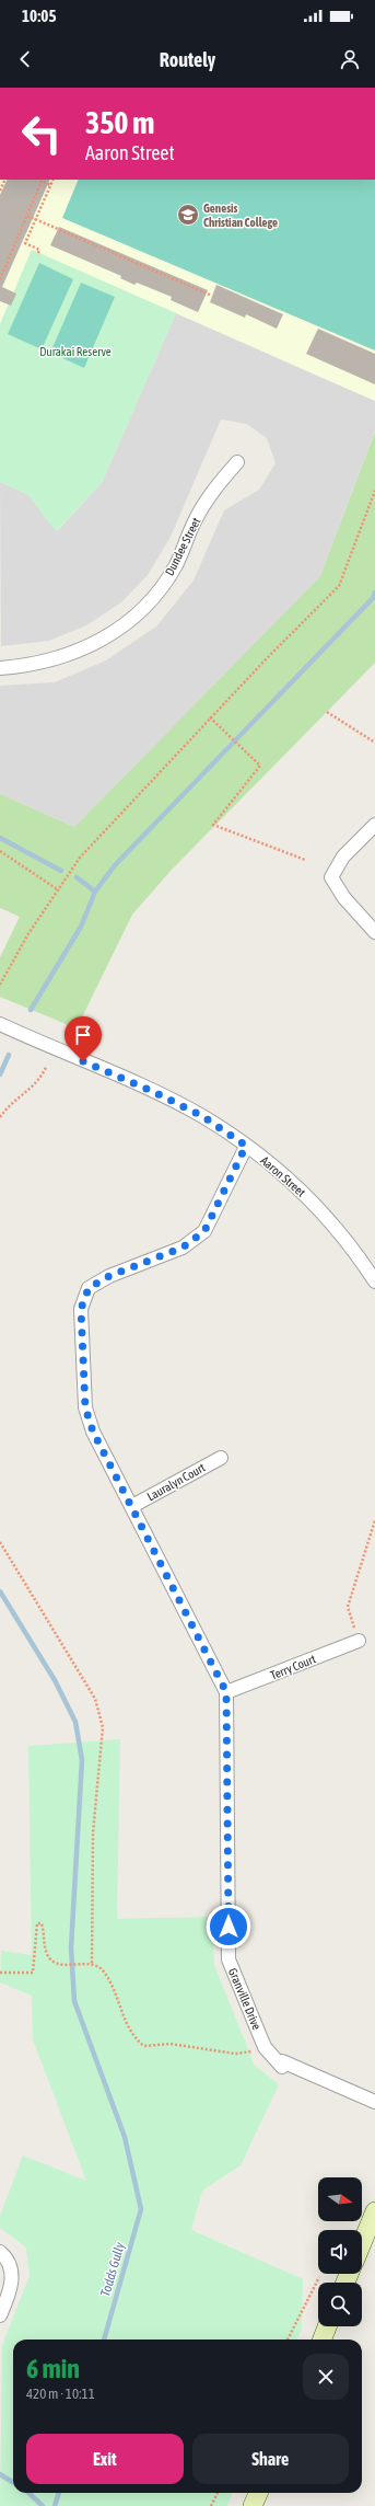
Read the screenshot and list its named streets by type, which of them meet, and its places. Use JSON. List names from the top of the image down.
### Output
{
  "streets": {
    "street": [
      "Dundee Street",
      "Aaron Street",
      "Lauralyn Court",
      "Terry Court",
      "Granville Drive"
    ]
  },
  "crossings": [
    ["Aaron Street", "Granville Drive"],
    ["Lauralyn Court", "Granville Drive"],
    ["Terry Court", "Granville Drive"]
  ],
  "water": ["Todds Gully"],
  "parks": ["Durakai Reserve"],
  "places": {
    "school or university": ["Genesis Christian College"]
  },
  "north": "right",
  "page": {
    "status": "10:05",
    "header": "Routely",
    "turn": ["350 m", "Aaron Street"],
    "heading": ["6 min", "420 m · 10:11"],
    "buttons": ["Exit", "Share"]
  }
}
